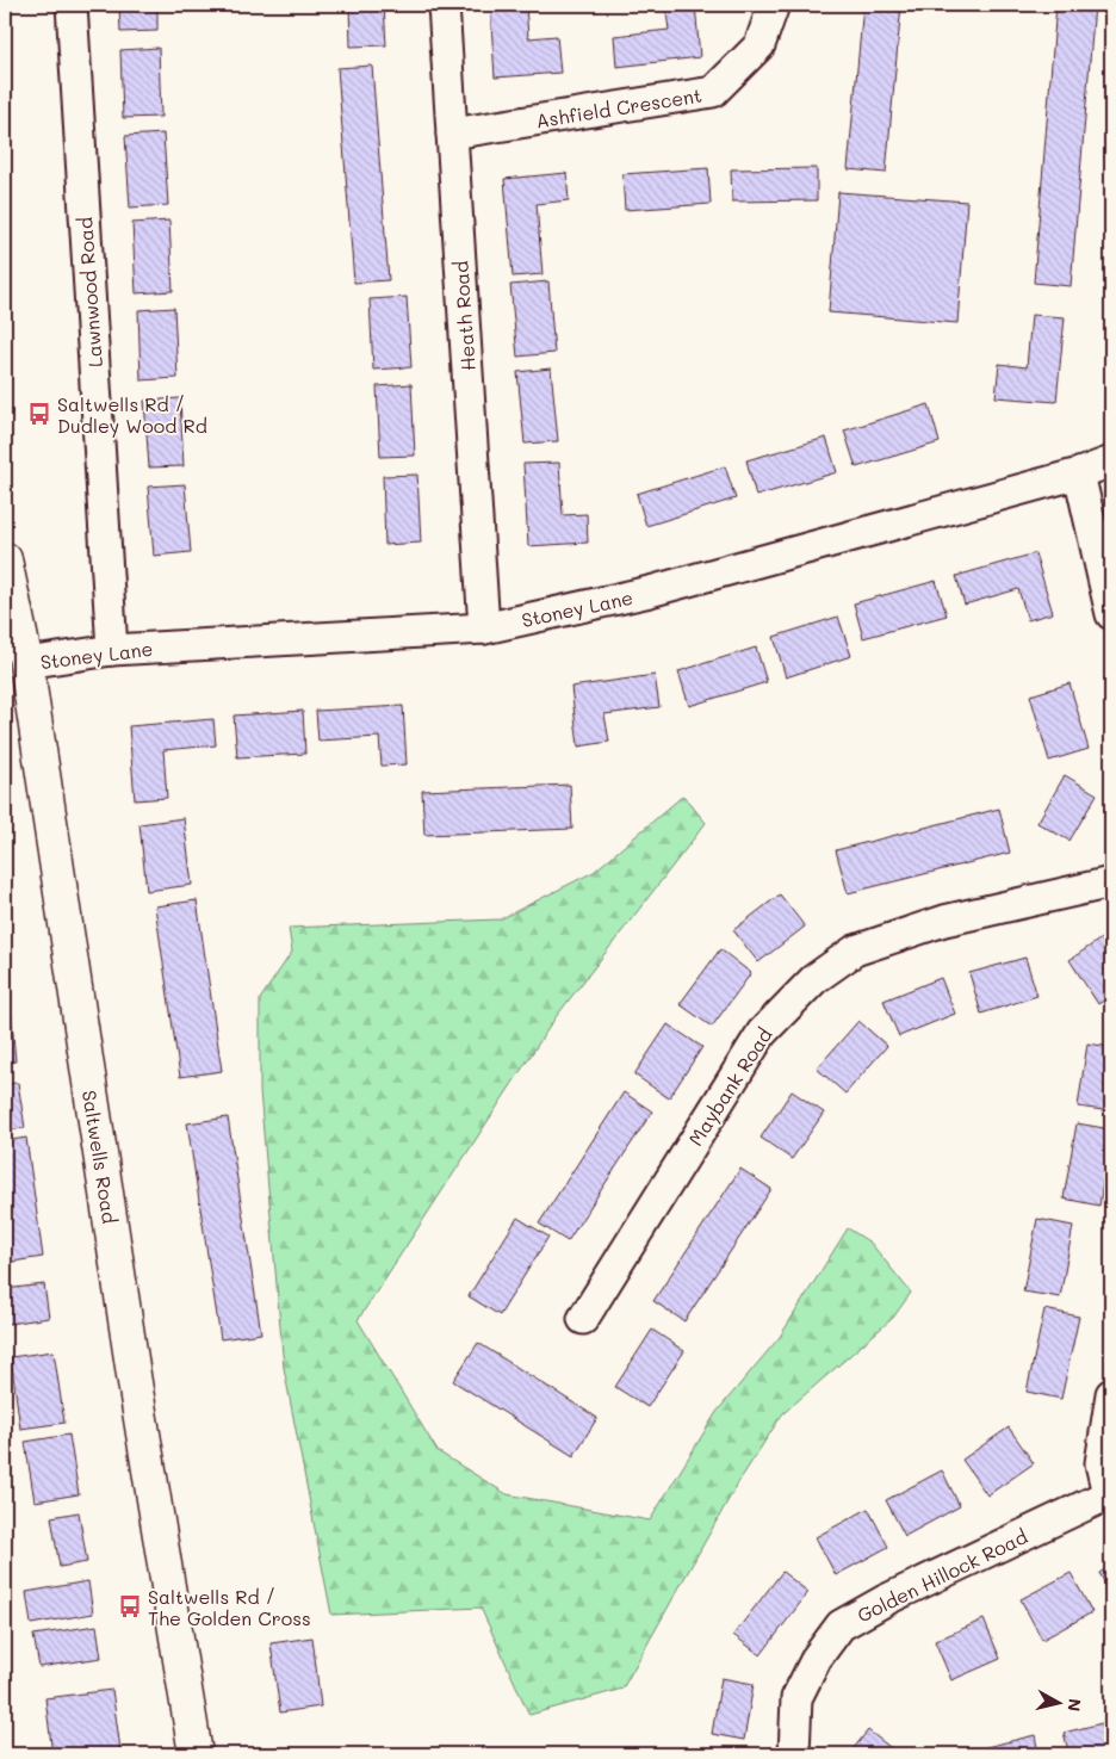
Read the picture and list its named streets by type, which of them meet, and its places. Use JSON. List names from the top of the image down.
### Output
{
  "streets": {
    "street": [
      "Ashfield Crescent",
      "Lawnwood Road",
      "Heath Road",
      "Stoney Lane",
      "Maybank Road",
      "Saltwells Road",
      "Golden Hillock Road"
    ]
  },
  "crossings": [
    ["Ashfield Crescent", "Heath Road"],
    ["Lawnwood Road", "Stoney Lane"],
    ["Heath Road", "Stoney Lane"],
    ["Stoney Lane", "Saltwells Road"]
  ],
  "places": {
    "bus stop": ["Saltwells Rd / Dudley Wood Rd", "Saltwells Rd / The Golden Cross"]
  },
  "north": "right"
}
